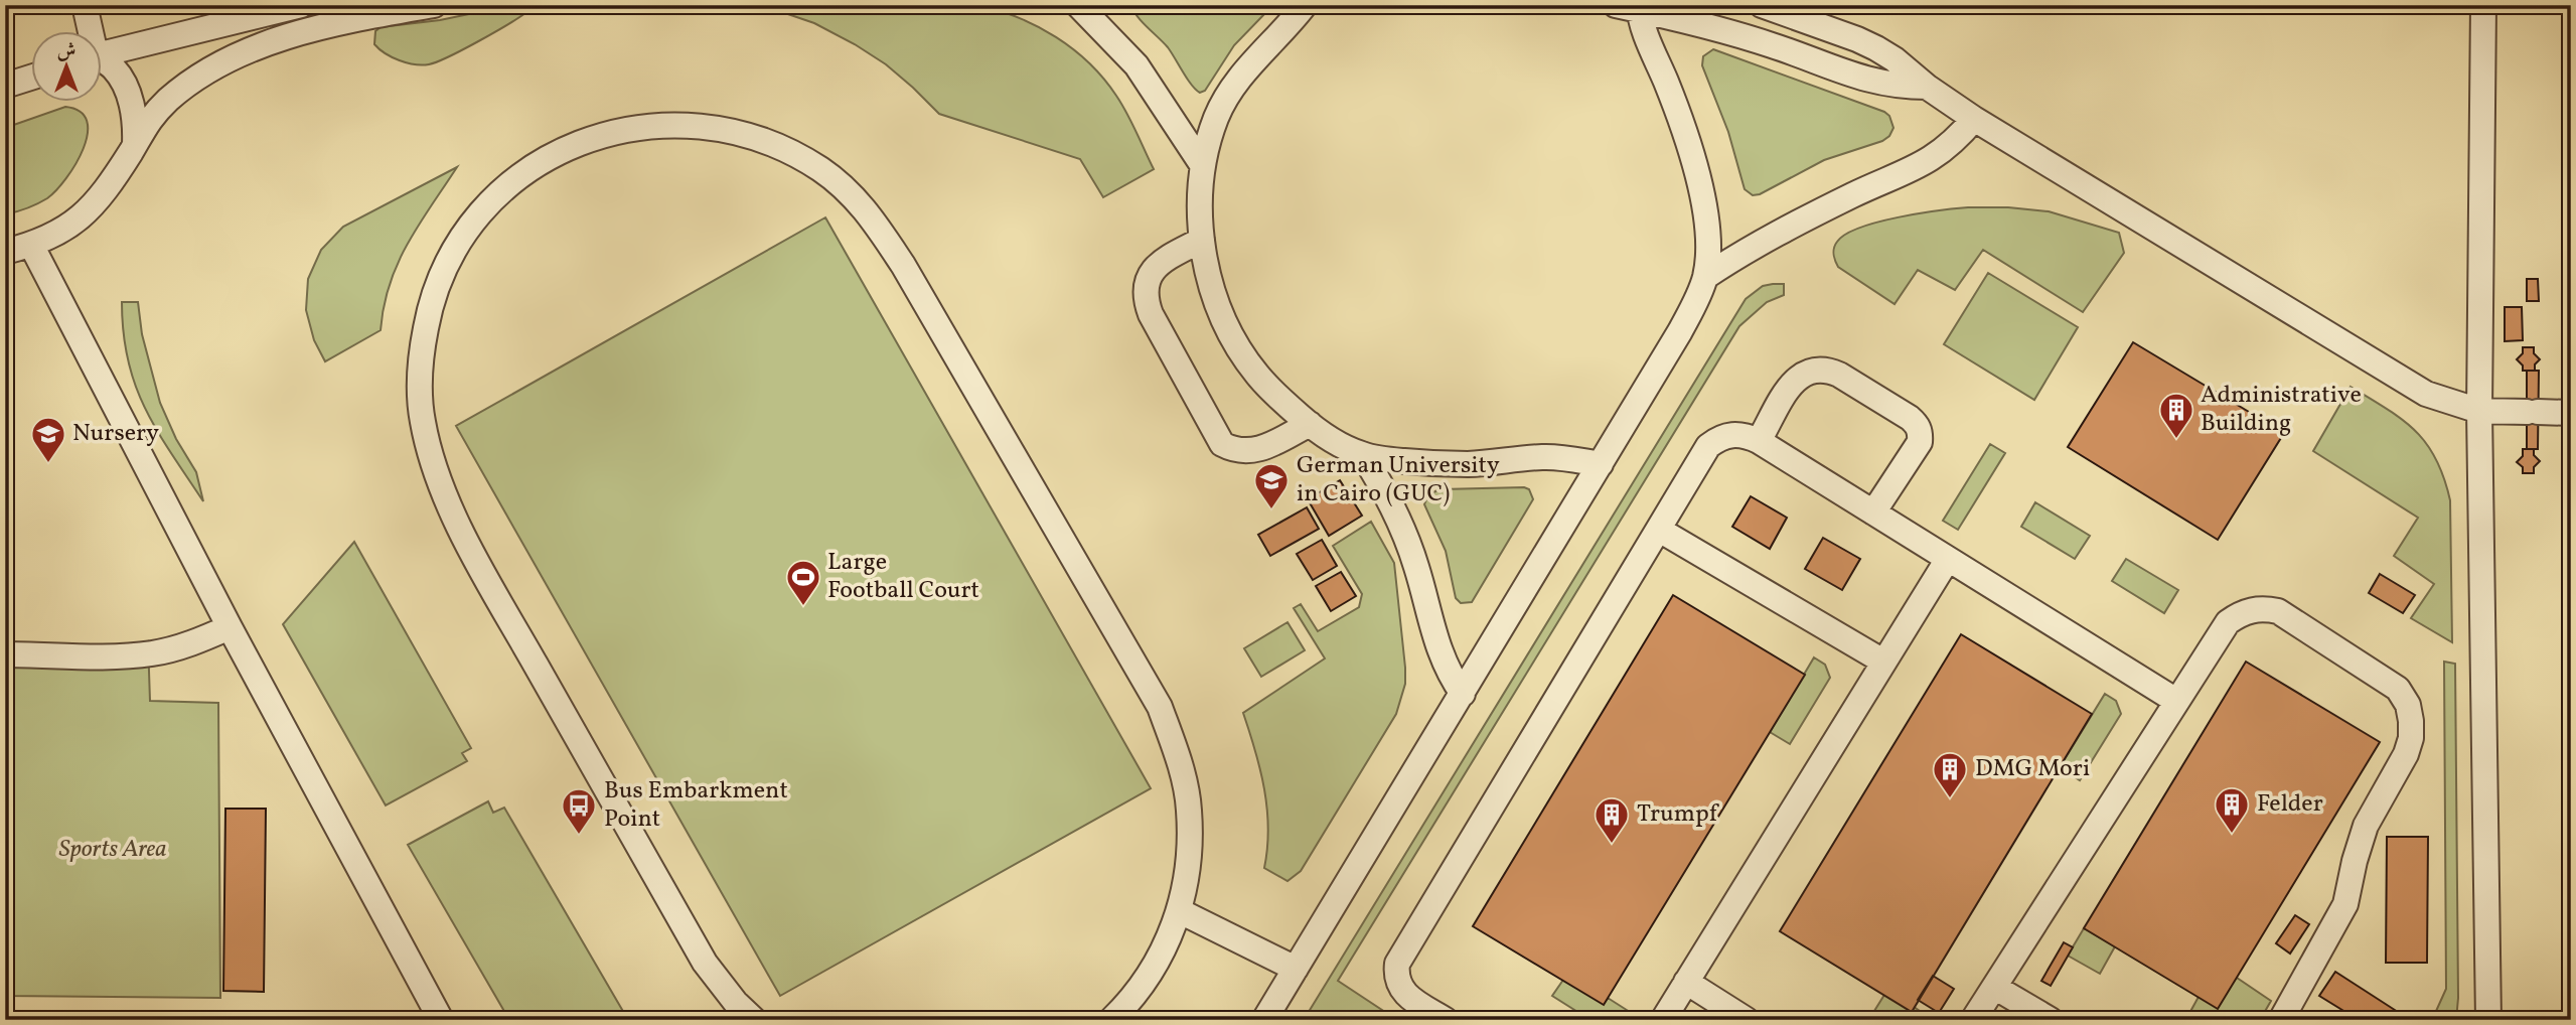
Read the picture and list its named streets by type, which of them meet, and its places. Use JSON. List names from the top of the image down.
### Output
{
  "parks": ["Sports Area"],
  "places": {
    "building": [
      "Administrative Building",
      "DMG Mori",
      "Felder",
      "Trumpf"
    ],
    "school or university": ["Nursery", "German University in Cairo (GUC)"],
    "sports": ["Large Football Court"],
    "bus stop": ["Bus Embarkment Point"]
  },
  "north": "top"
}
